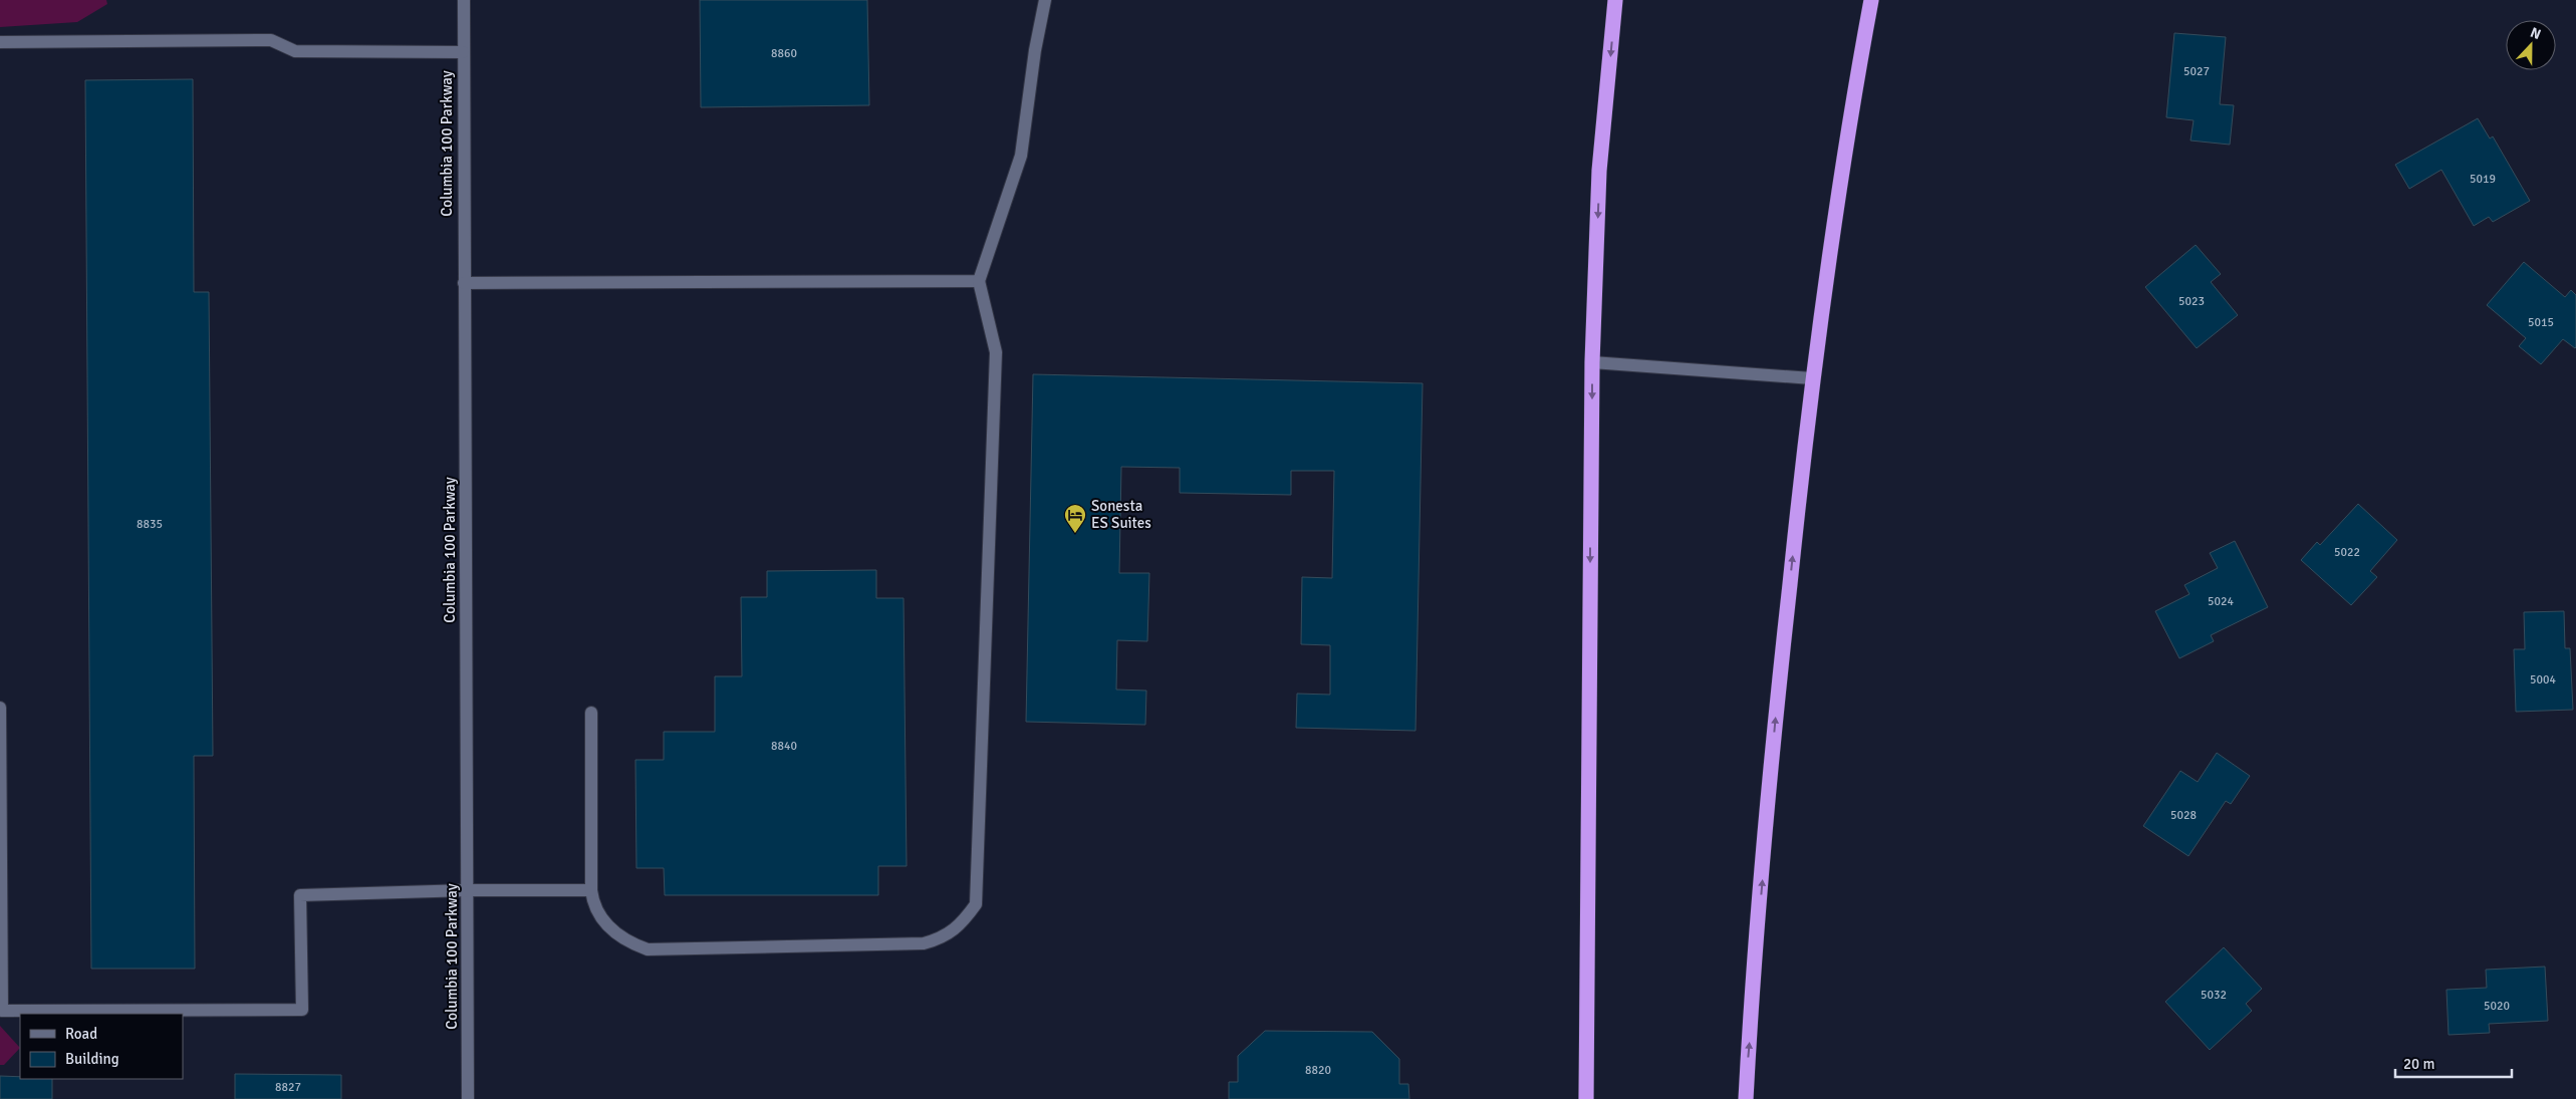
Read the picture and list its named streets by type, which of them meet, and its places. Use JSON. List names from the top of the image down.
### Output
{
  "streets": {
    "street": ["Columbia 100 Parkway"]
  },
  "places": {
    "hotel": ["Sonesta ES Suites"]
  },
  "house_numbers": [
    "8860",
    "5027",
    "5019",
    "5023",
    "5015",
    "8835",
    "5022",
    "5024",
    "5004",
    "8840",
    "5028",
    "5032",
    "5020",
    "8820",
    "8827"
  ],
  "legend": ["Road", "Building"],
  "scale_bar": "20 m",
  "north": "top"
}
